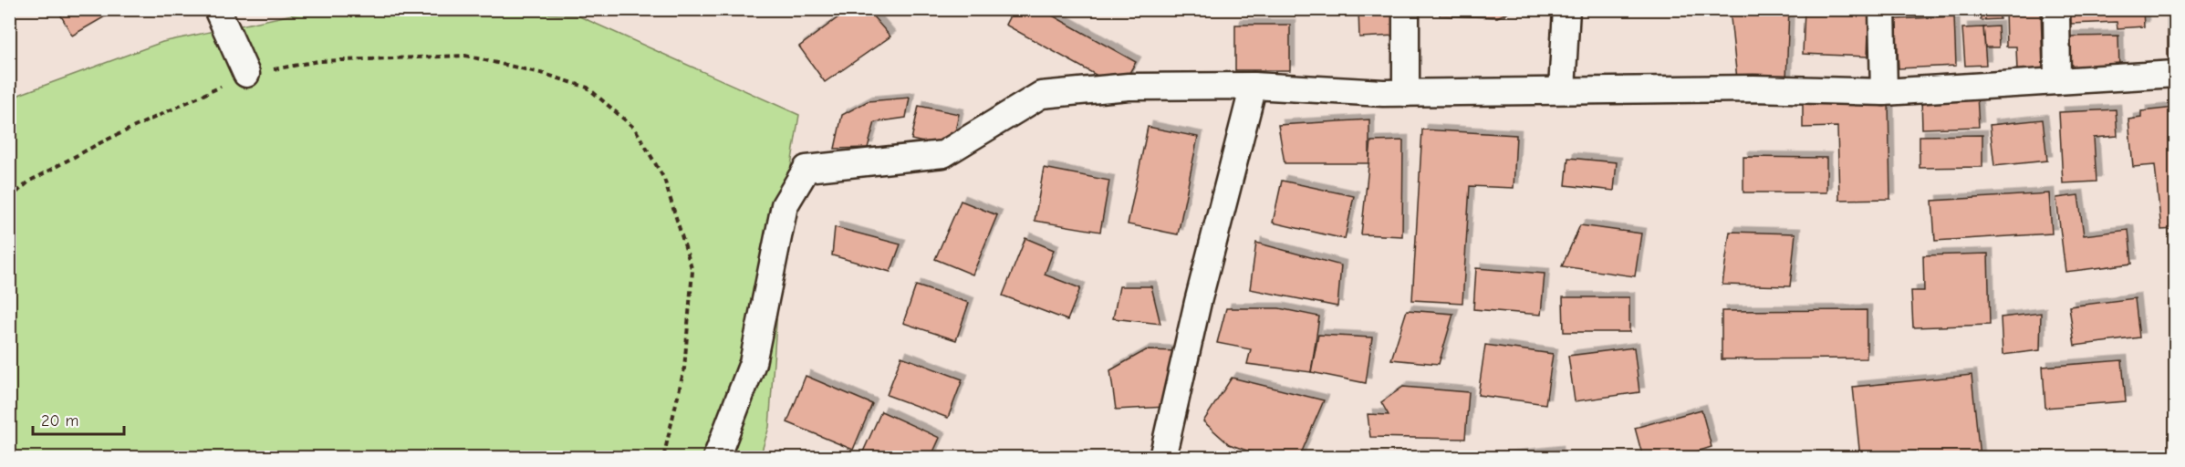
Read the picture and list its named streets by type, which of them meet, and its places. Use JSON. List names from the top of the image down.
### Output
{
  "scale_bar": "20 m"
}
